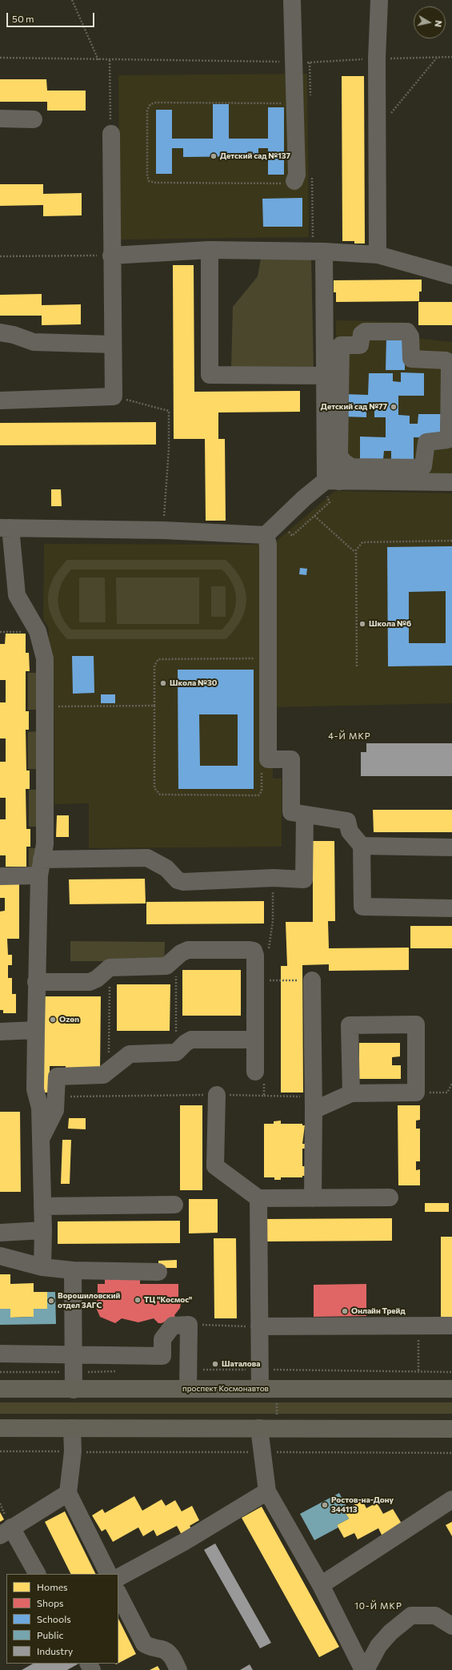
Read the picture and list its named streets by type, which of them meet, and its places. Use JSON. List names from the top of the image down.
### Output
{
  "streets": {
    "main road": ["проспект Космонавтов"]
  },
  "districts": ["4-Й МКР", "10-Й МКР"],
  "places": [
    "Детский сад №137",
    "Детский сад №77",
    "Школа №6",
    "Школа №30",
    "Ozon",
    "ТЦ \"Космос\"",
    "Ворошиловский отдел ЗАГС",
    "Онлайн Трейд",
    "Шаталова",
    "Ростов-на-Дону 344113"
  ],
  "legend": [
    "Homes",
    "Shops",
    "Schools",
    "Public",
    "Industry"
  ],
  "scale_bar": "50 m",
  "north": "right"
}
